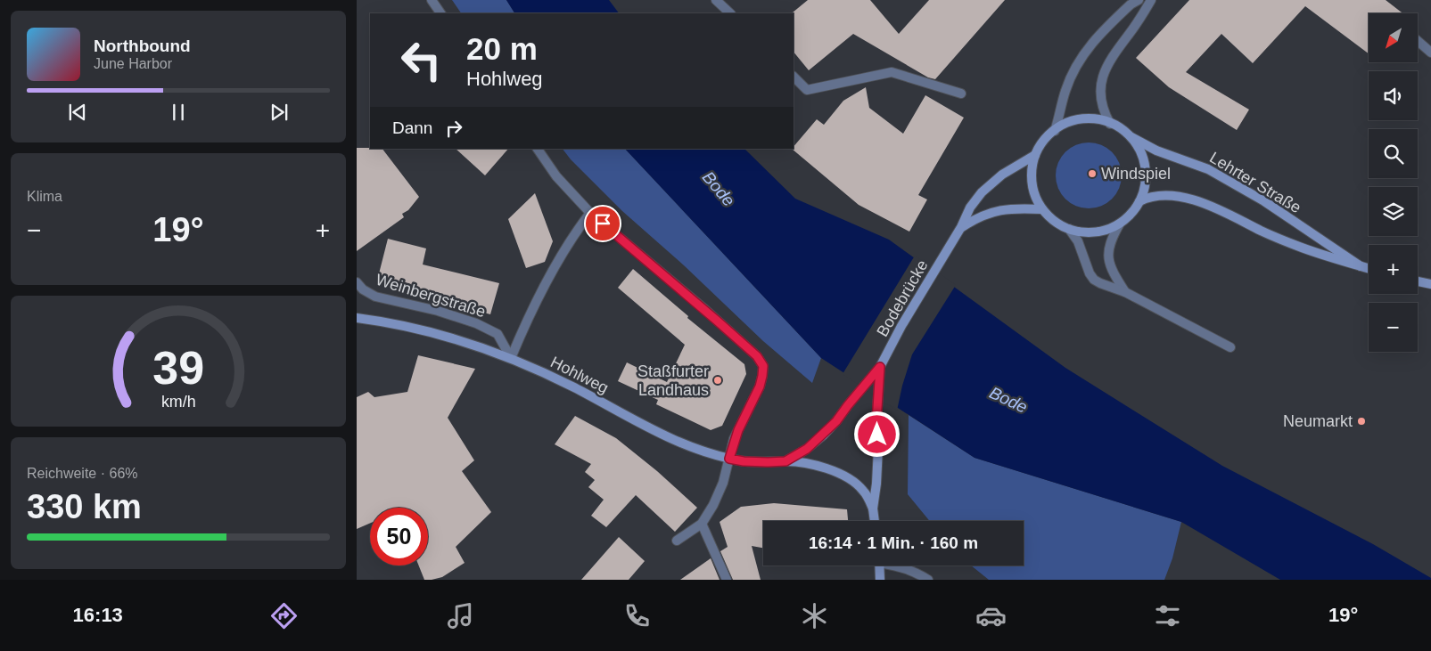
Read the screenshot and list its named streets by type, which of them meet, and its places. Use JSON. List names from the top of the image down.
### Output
{
  "streets": {
    "main road": ["Lehrter Straße", "Bodebrücke", "Hohlweg"],
    "street": ["Weinbergstraße"]
  },
  "crossings": [
    ["Lehrter Straße", "Bodebrücke"],
    ["Weinbergstraße", "Hohlweg"],
    ["Bodebrücke", "Hohlweg"]
  ],
  "water": ["Bode"],
  "places": ["Windspiel", "Staßfurter Landhaus", "Neumarkt"],
  "north": "bottom left",
  "page": {
    "map_buttons": ["+", "−"],
    "turn": ["20 m", "Hohlweg"],
    "song": ["Northbound", "June Harbor"],
    "then": "Dann",
    "tile": [
      "Klima",
      ["Reichweite · 66%", "330 km"]
    ],
    "heat": ["−", "19°", "+"],
    "limit": "50",
    "trip": "16:14 · 1 Min. · 160 m",
    "tabs": ["16:13", "19°"],
    "gauge": ["39", "km/h"]
  }
}
